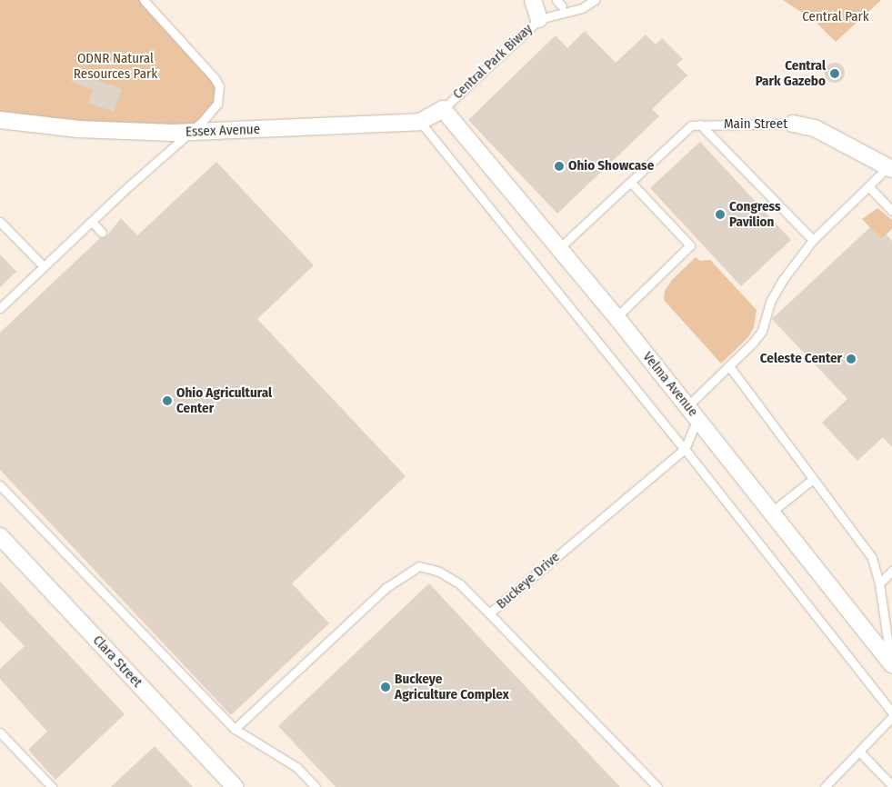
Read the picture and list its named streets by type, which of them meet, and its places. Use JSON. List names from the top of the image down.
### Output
{
  "streets": {
    "street": [
      "Main Street",
      "Essex Avenue",
      "Velma Avenue",
      "Clara Street"
    ],
    "lane": ["Central Park Biway", "Buckeye Drive"]
  },
  "crossings": [
    ["Central Park Biway", "Essex Avenue"],
    ["Central Park Biway", "Velma Avenue"],
    ["Main Street", "Velma Avenue"],
    ["Essex Avenue", "Velma Avenue"],
    ["Velma Avenue", "Buckeye Drive"]
  ],
  "parks": ["Central Park", "ODNR Natural Resources Park"],
  "places": [
    "Central Park Gazebo",
    "Ohio Showcase",
    "Congress Pavilion",
    "Celeste Center",
    "Ohio Agricultural Center",
    "Buckeye Agriculture Complex"
  ]
}
